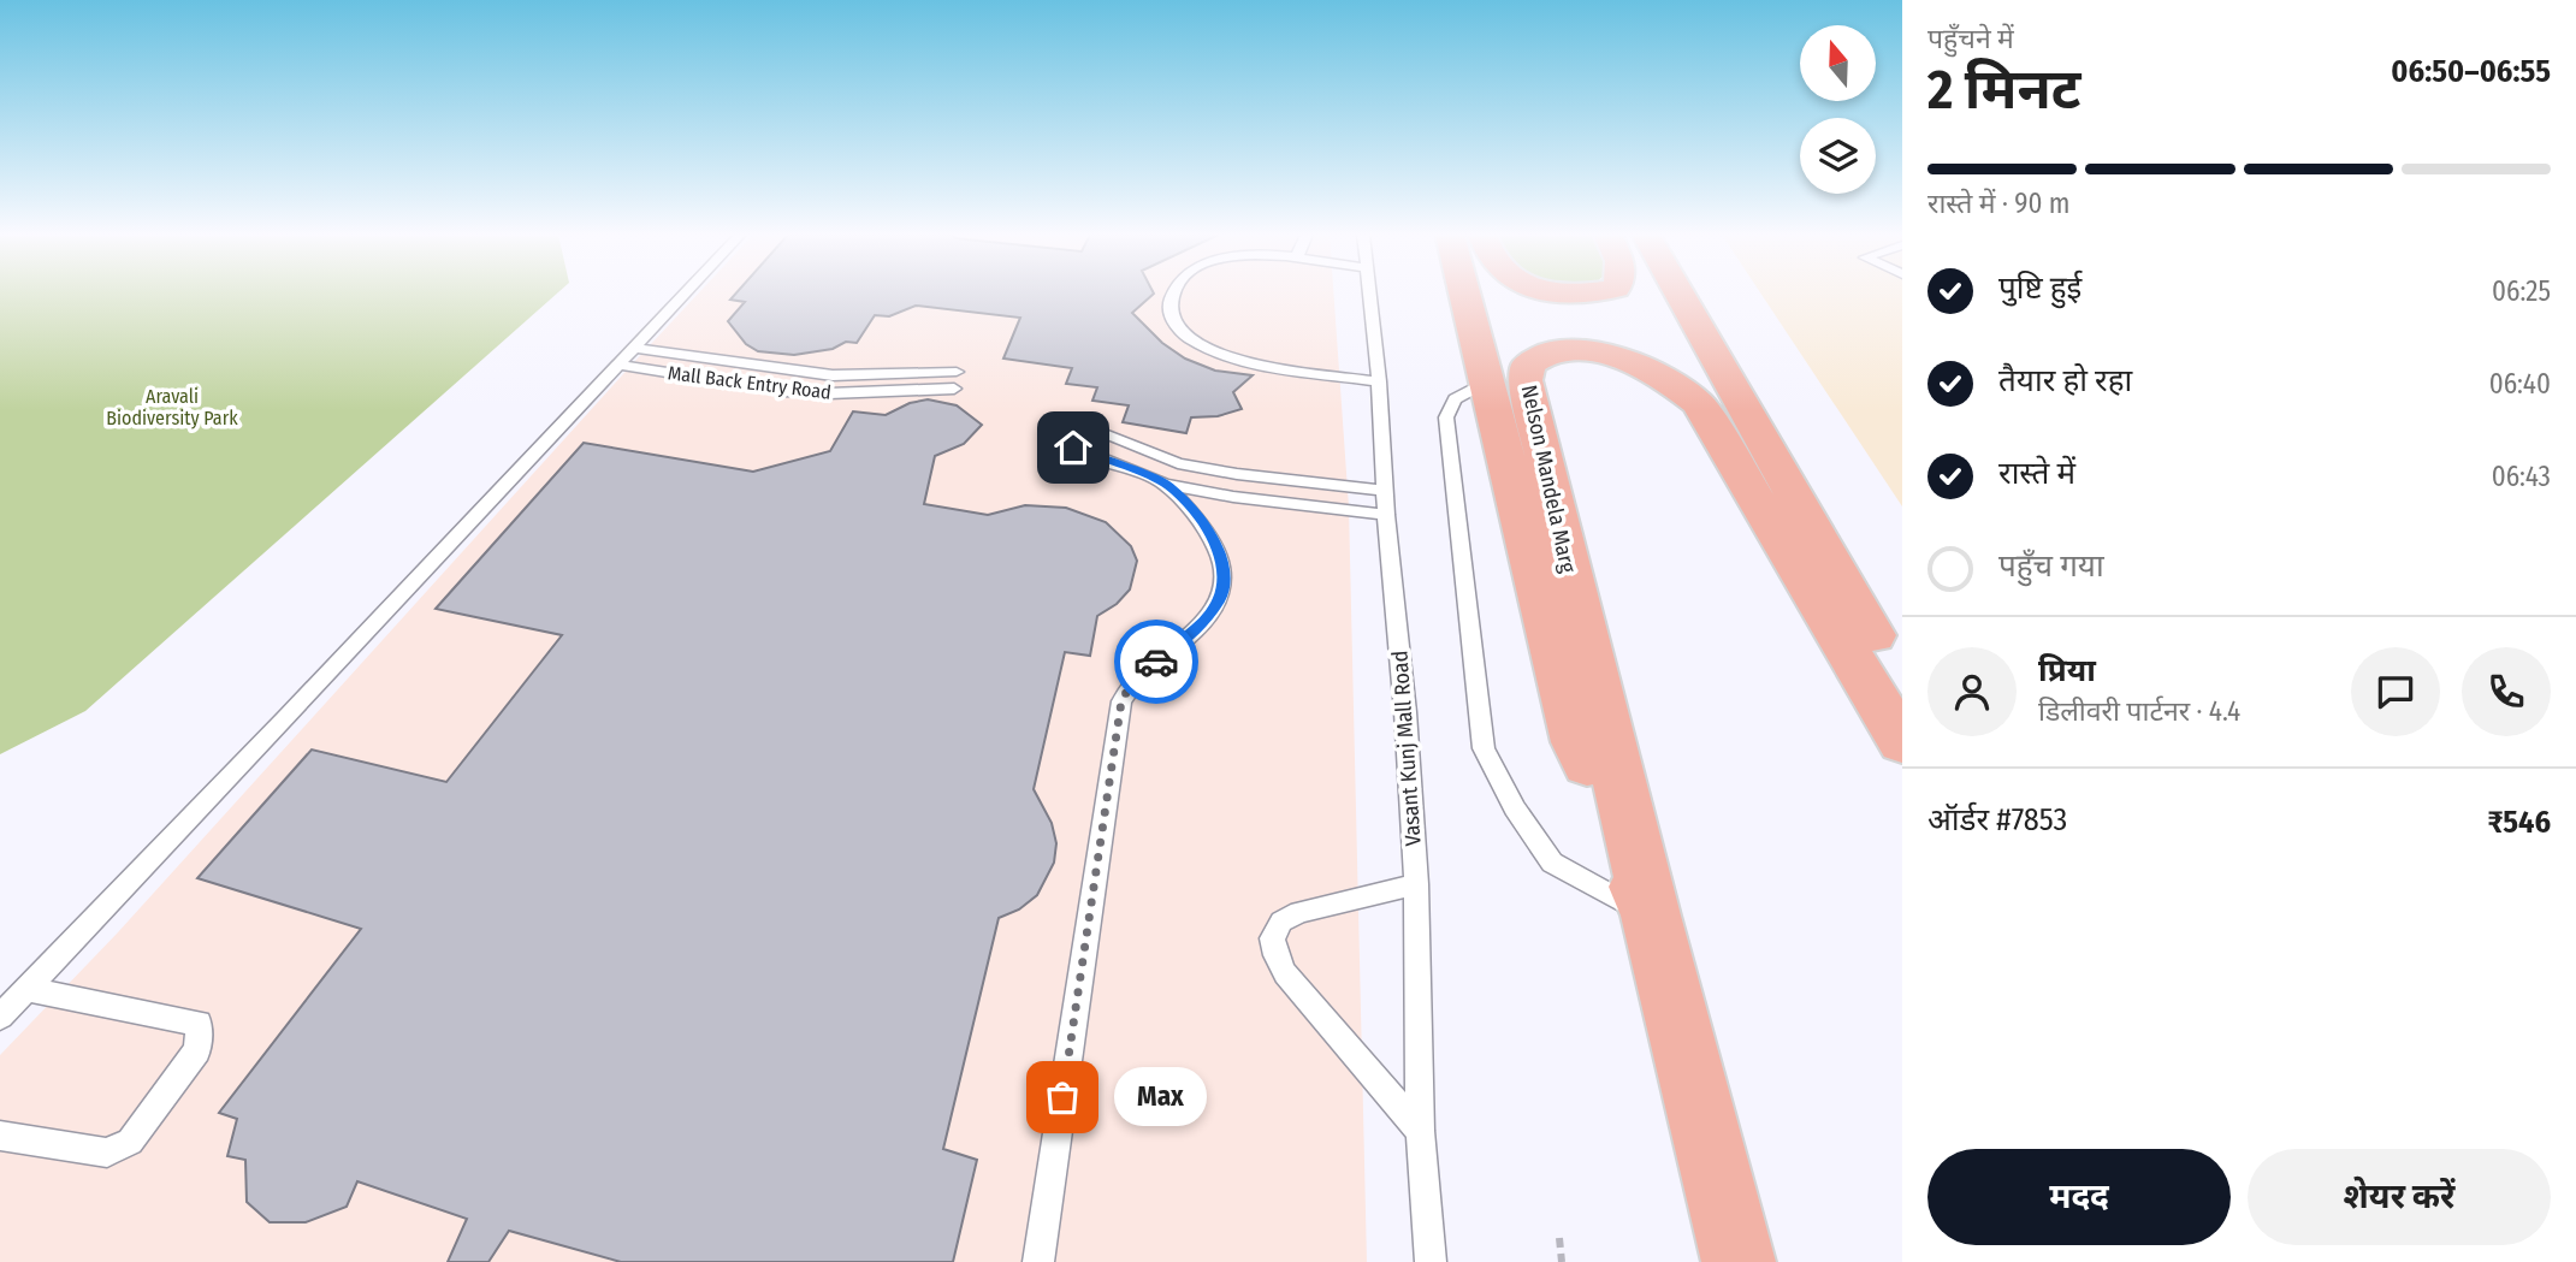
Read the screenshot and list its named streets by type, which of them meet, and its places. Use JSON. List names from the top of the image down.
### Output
{
  "streets": {
    "main road": ["Nelson Mandela Marg"],
    "lane": ["Mall Back Entry Road", "Vasant Kunj Mall Road"]
  },
  "parks": ["Aravali Biodiversity Park"],
  "places": ["Max"],
  "north": "top",
  "page": {
    "heading": ["2 मिनट", "पहुँचने में", "06:50–06:55"],
    "panel": [
      "प्रिया",
      "डिलीवरी पार्टनर · 4.4",
      "ऑर्डर #7853",
      "₹546"
    ],
    "bar": "रास्ते में · 90 m",
    "list": [
      ["पुष्टि हुई", "06:25"],
      ["तैयार हो रहा", "06:40"],
      ["रास्ते में", "06:43"],
      "पहुँच गया"
    ],
    "bubble": "Max",
    "buttons": ["मदद", "शेयर करें"]
  }
}
